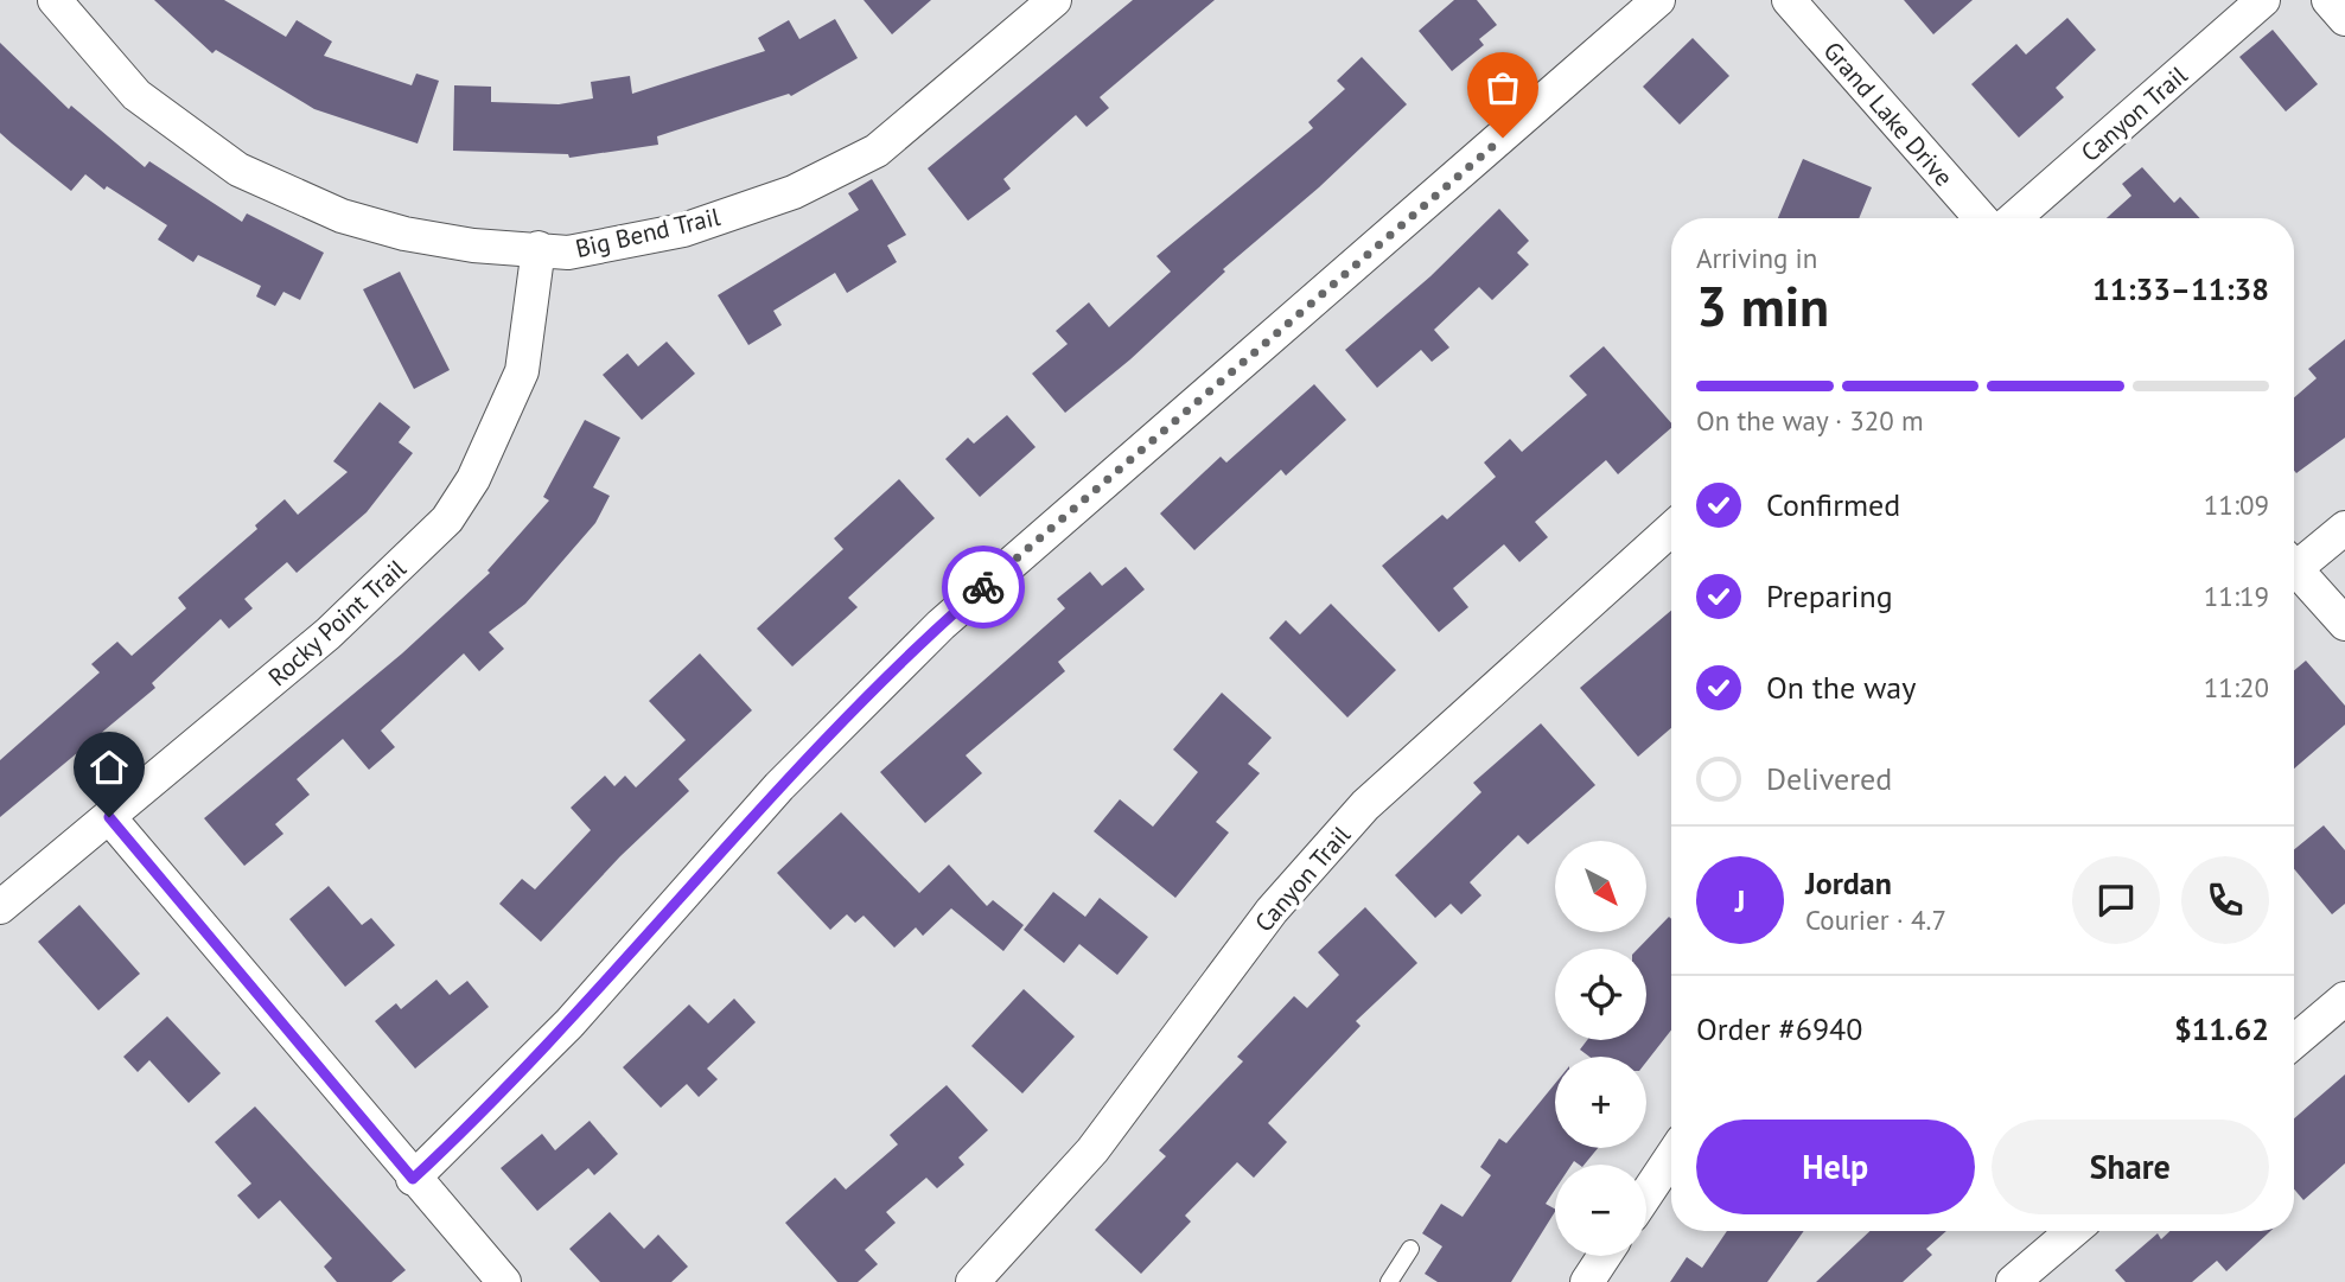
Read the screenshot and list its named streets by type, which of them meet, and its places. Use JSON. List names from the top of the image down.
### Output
{
  "streets": {
    "street": [
      "Grand Lake Drive",
      "Canyon Trail",
      "Big Bend Trail",
      "Rocky Point Trail"
    ]
  },
  "crossings": [
    ["Big Bend Trail", "Rocky Point Trail"]
  ],
  "north": "bottom right",
  "page": {
    "heading": ["3 min", "Arriving in", "11:33–11:38"],
    "panel": [
      "Jordan",
      "Courier · 4.7",
      "Order #6940",
      "$11.62"
    ],
    "bar": "On the way · 320 m",
    "list": [
      ["Confirmed", "11:09"],
      ["Preparing", "11:19"],
      ["On the way", "11:20"],
      "Delivered"
    ],
    "map_buttons": ["+", "−"],
    "round": "J",
    "buttons": ["Help", "Share"]
  }
}
